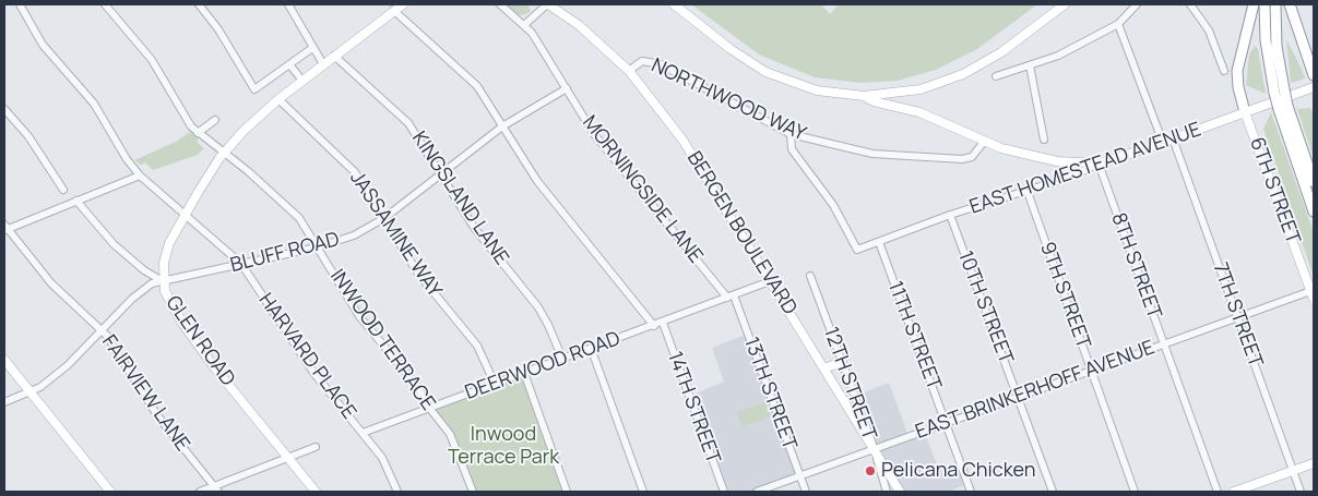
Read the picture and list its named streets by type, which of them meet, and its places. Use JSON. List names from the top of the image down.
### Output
{
  "streets": {
    "main road": [
      "EAST HOMESTEAD AVENUE",
      "6TH STREET",
      "BERGEN BOULEVARD",
      "GLEN ROAD"
    ],
    "street": [
      "NORTHWOOD WAY",
      "MORNINGSIDE LANE",
      "KINGSLAND LANE",
      "JASSAMINE WAY",
      "BLUFF ROAD",
      "8TH STREET",
      "9TH STREET",
      "10TH STREET",
      "7TH STREET",
      "11TH STREET",
      "INWOOD TERRACE",
      "HARVARD PLACE",
      "DEERWOOD ROAD",
      "12TH STREET",
      "EAST BRINKERHOFF AVENUE",
      "FAIRVIEW LANE",
      "13TH STREET",
      "14TH STREET"
    ]
  },
  "crossings": [
    ["NORTHWOOD WAY", "EAST HOMESTEAD AVENUE"],
    ["NORTHWOOD WAY", "BERGEN BOULEVARD"],
    ["EAST HOMESTEAD AVENUE", "6TH STREET"],
    ["EAST HOMESTEAD AVENUE", "8TH STREET"],
    ["EAST HOMESTEAD AVENUE", "9TH STREET"],
    ["EAST HOMESTEAD AVENUE", "10TH STREET"],
    ["EAST HOMESTEAD AVENUE", "7TH STREET"],
    ["EAST HOMESTEAD AVENUE", "11TH STREET"],
    ["MORNINGSIDE LANE", "BLUFF ROAD"],
    ["MORNINGSIDE LANE", "DEERWOOD ROAD"],
    ["MORNINGSIDE LANE", "13TH STREET"],
    ["6TH STREET", "EAST BRINKERHOFF AVENUE"],
    ["KINGSLAND LANE", "BLUFF ROAD"],
    ["KINGSLAND LANE", "DEERWOOD ROAD"],
    ["BERGEN BOULEVARD", "DEERWOOD ROAD"],
    ["BERGEN BOULEVARD", "12TH STREET"],
    ["BERGEN BOULEVARD", "EAST BRINKERHOFF AVENUE"],
    ["JASSAMINE WAY", "BLUFF ROAD"],
    ["JASSAMINE WAY", "DEERWOOD ROAD"],
    ["BLUFF ROAD", "INWOOD TERRACE"],
    ["BLUFF ROAD", "GLEN ROAD"],
    ["BLUFF ROAD", "HARVARD PLACE"],
    ["BLUFF ROAD", "FAIRVIEW LANE"],
    ["8TH STREET", "EAST BRINKERHOFF AVENUE"],
    ["9TH STREET", "EAST BRINKERHOFF AVENUE"],
    ["10TH STREET", "EAST BRINKERHOFF AVENUE"],
    ["7TH STREET", "EAST BRINKERHOFF AVENUE"],
    ["11TH STREET", "EAST BRINKERHOFF AVENUE"],
    ["INWOOD TERRACE", "DEERWOOD ROAD"],
    ["HARVARD PLACE", "DEERWOOD ROAD"],
    ["DEERWOOD ROAD", "13TH STREET"],
    ["DEERWOOD ROAD", "14TH STREET"],
    ["12TH STREET", "EAST BRINKERHOFF AVENUE"],
    ["EAST BRINKERHOFF AVENUE", "13TH STREET"]
  ],
  "parks": ["Inwood Terrace Park"],
  "places": ["Pelicana Chicken"]
}
